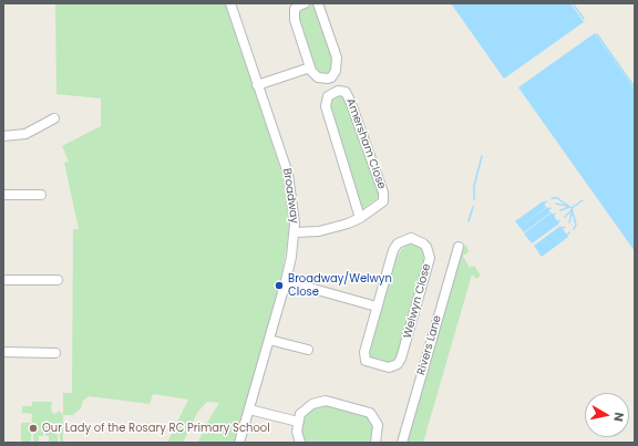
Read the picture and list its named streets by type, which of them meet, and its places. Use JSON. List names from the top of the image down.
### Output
{
  "streets": {
    "street": [
      "Amersham Close",
      "Broadway",
      "Welwyn Close",
      "Rivers Lane"
    ]
  },
  "crossings": [
    ["Amersham Close", "Broadway"]
  ],
  "places": ["Broadway/Welwyn Close", "Our Lady of the Rosary RC Primary School"],
  "north": "right"
}
